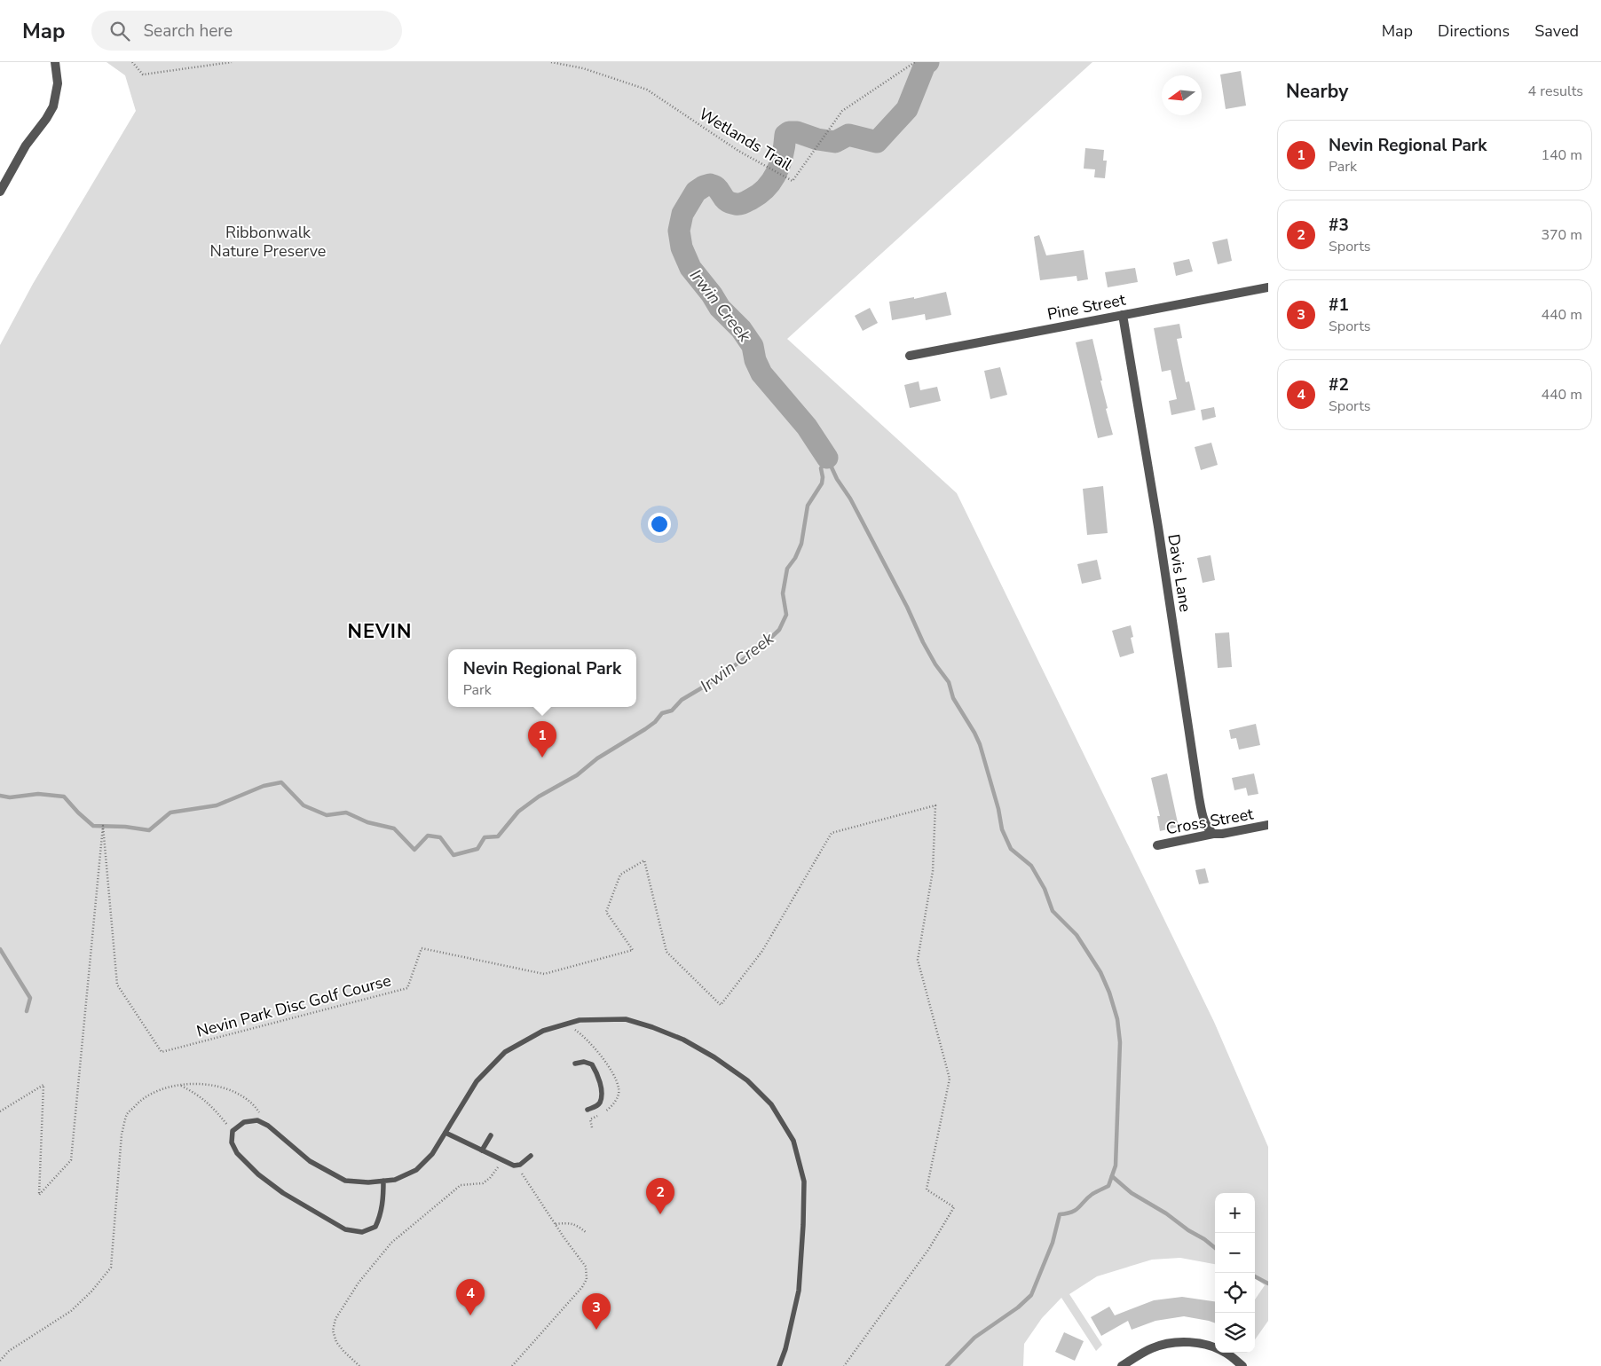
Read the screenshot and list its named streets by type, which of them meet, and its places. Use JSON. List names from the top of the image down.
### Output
{
  "streets": {
    "street": ["Pine Street", "Davis Lane", "Cross Street"],
    "path": ["Wetlands Trail", "Nevin Park Disc Golf Course"]
  },
  "crossings": [
    ["Pine Street", "Davis Lane"],
    ["Davis Lane", "Cross Street"]
  ],
  "districts": ["NEVIN"],
  "water": ["Irwin Creek"],
  "parks": ["Ribbonwalk Nature Preserve"],
  "north": "left",
  "page": {
    "header": "Map",
    "search": "Search here",
    "nav": ["Map", "Directions", "Saved"],
    "heading": ["Nearby", "4 results"],
    "list": [
      {
        "mark": "1",
        "name": "Nevin Regional Park",
        "note": "Park",
        "value": "140 m"
      },
      {
        "mark": "2",
        "name": "#3",
        "note": "Sports",
        "value": "370 m"
      },
      {
        "mark": "3",
        "name": "#1",
        "note": "Sports",
        "value": "440 m"
      },
      {
        "mark": "4",
        "name": "#2",
        "note": "Sports",
        "value": "440 m"
      }
    ],
    "popup": ["Nevin Regional Park", "Park"],
    "pins": [
      "1",
      "2",
      "4",
      "3"
    ],
    "map_buttons": ["+", "−"]
  }
}
